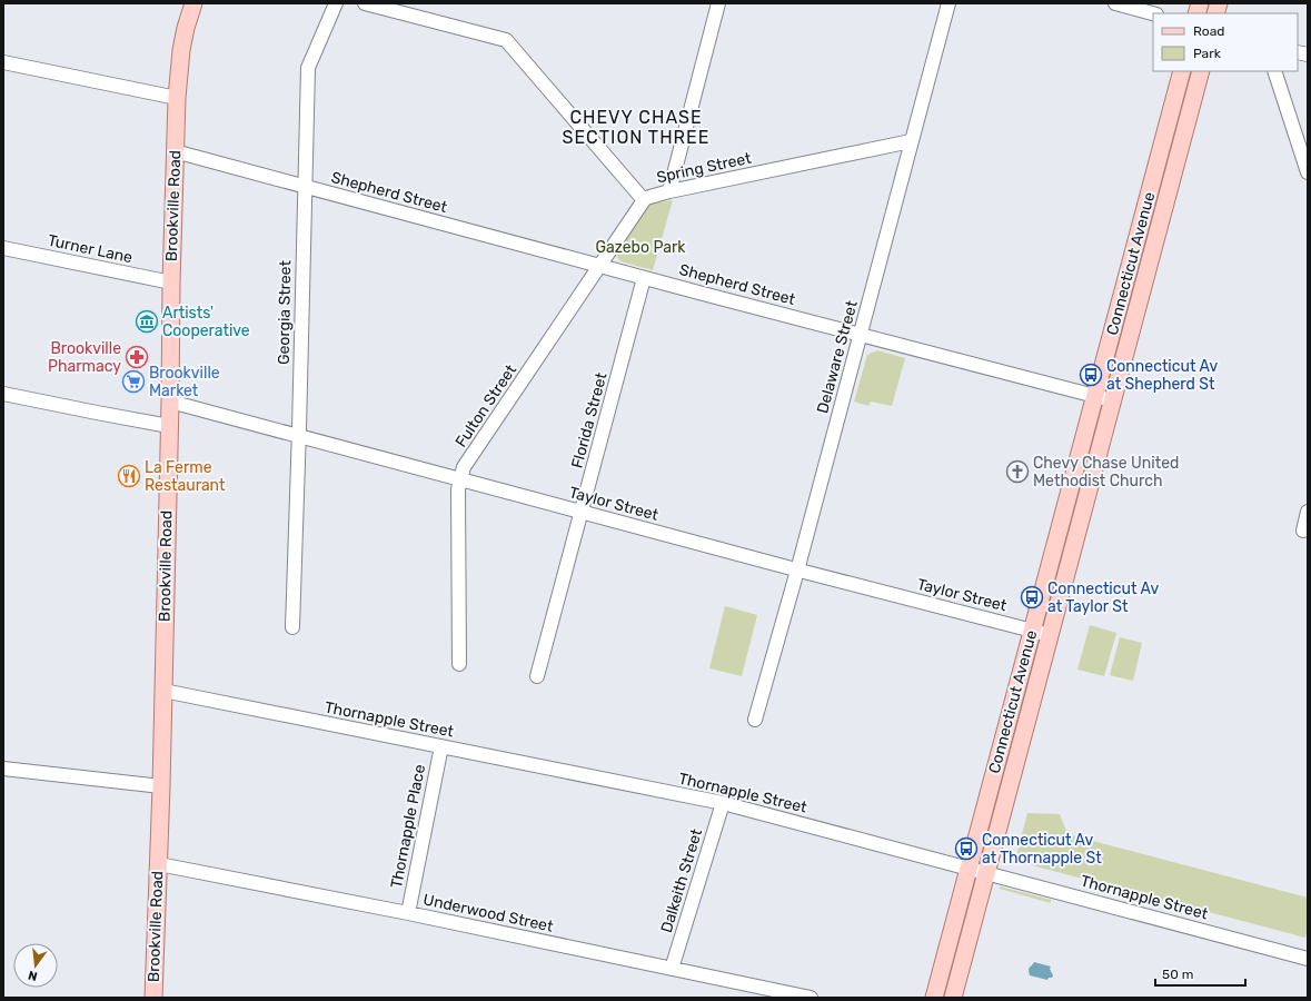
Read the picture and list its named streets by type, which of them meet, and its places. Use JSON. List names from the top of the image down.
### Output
{
  "streets": {
    "main road": ["Brookville Road", "Connecticut Avenue"],
    "street": [
      "Spring Street",
      "Shepherd Street",
      "Turner Lane",
      "Georgia Street",
      "Delaware Street",
      "Fulton Street",
      "Florida Street",
      "Taylor Street",
      "Thornapple Street",
      "Thornapple Place",
      "Dalkeith Street",
      "Underwood Street"
    ]
  },
  "crossings": [
    ["Spring Street", "Delaware Street"],
    ["Spring Street", "Fulton Street"],
    ["Shepherd Street", "Brookville Road"],
    ["Shepherd Street", "Connecticut Avenue"],
    ["Shepherd Street", "Georgia Street"],
    ["Shepherd Street", "Delaware Street"],
    ["Shepherd Street", "Fulton Street"],
    ["Shepherd Street", "Florida Street"],
    ["Brookville Road", "Turner Lane"],
    ["Brookville Road", "Taylor Street"],
    ["Brookville Road", "Thornapple Street"],
    ["Brookville Road", "Underwood Street"],
    ["Connecticut Avenue", "Taylor Street"],
    ["Connecticut Avenue", "Thornapple Street"],
    ["Georgia Street", "Taylor Street"],
    ["Delaware Street", "Taylor Street"],
    ["Fulton Street", "Taylor Street"],
    ["Florida Street", "Taylor Street"],
    ["Thornapple Street", "Thornapple Place"],
    ["Thornapple Street", "Dalkeith Street"],
    ["Thornapple Place", "Underwood Street"],
    ["Dalkeith Street", "Underwood Street"]
  ],
  "districts": ["CHEVY CHASE SECTION THREE"],
  "parks": ["Gazebo Park"],
  "places": {
    "museum": ["Artists' Cooperative"],
    "pharmacy": ["Brookville Pharmacy"],
    "bus stop": ["Connecticut Av at Shepherd St", "Connecticut Av at Taylor St", "Connecticut Av at Thornapple St"],
    "supermarket": ["Brookville Market"],
    "church": ["Chevy Chase United Methodist Church"],
    "restaurant": ["La Ferme Restaurant"]
  },
  "legend": ["Road", "Park"],
  "scale_bar": "50 m",
  "north": "bottom"
}
